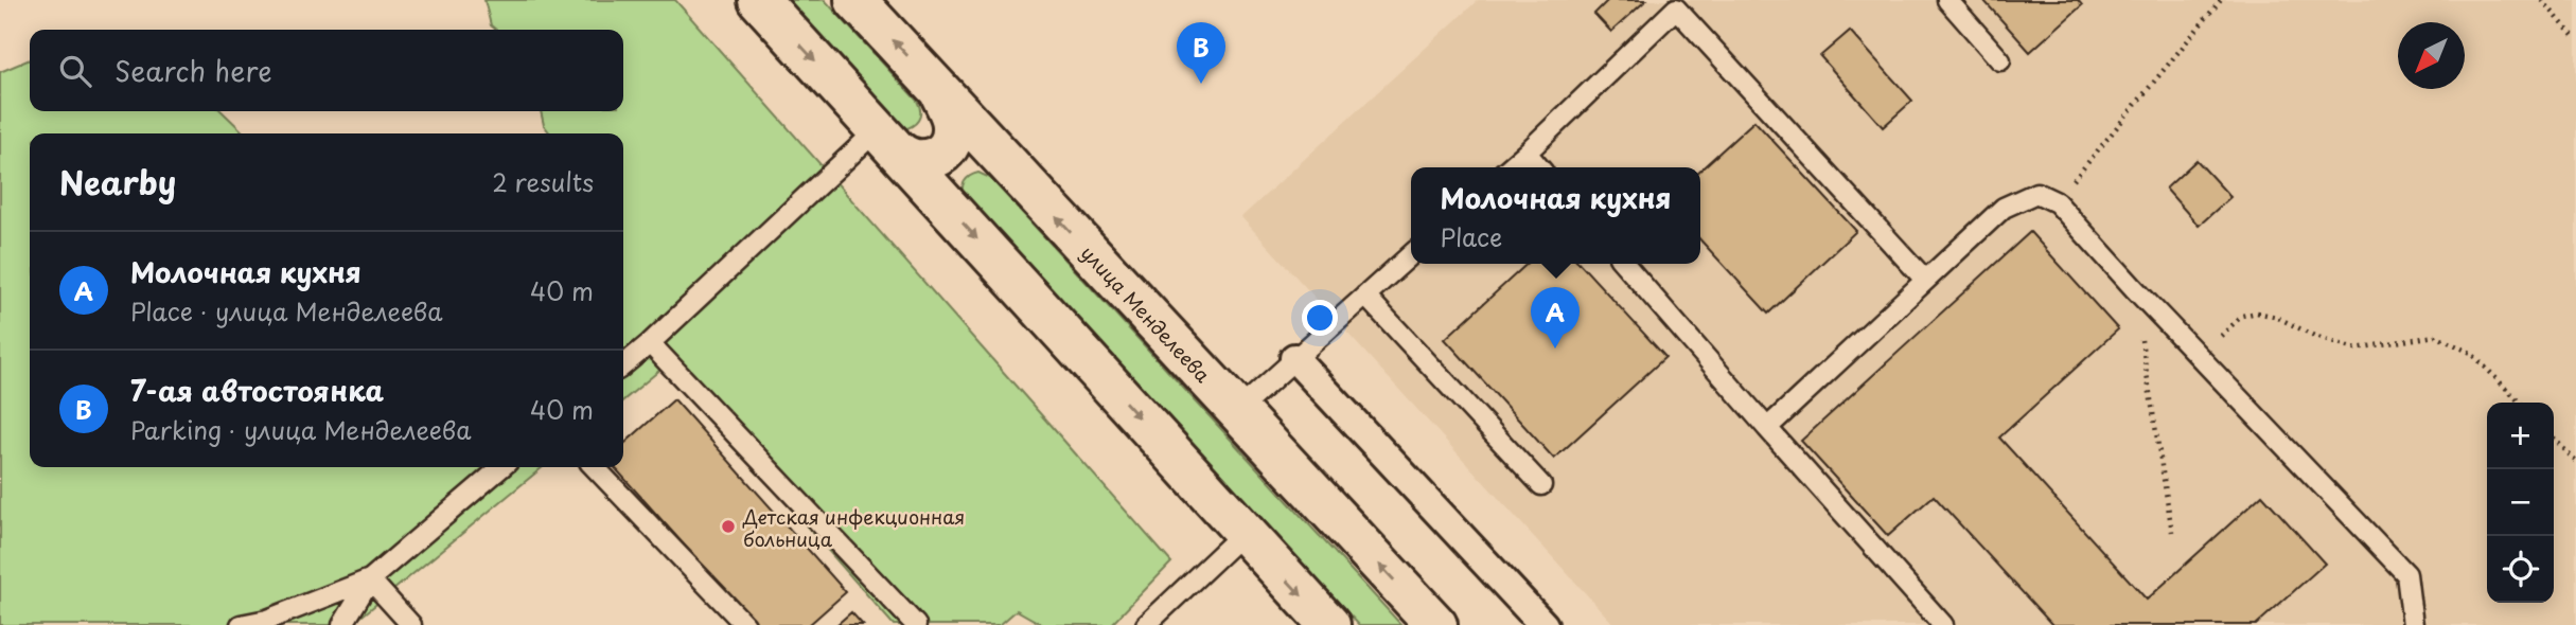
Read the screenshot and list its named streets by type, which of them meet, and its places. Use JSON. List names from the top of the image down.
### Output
{
  "streets": {
    "street": ["улица Менделеева"]
  },
  "places": ["Детская инфекционная больница"],
  "north": "bottom left",
  "page": {
    "pins": ["B", "A"],
    "search": "Search here",
    "heading": ["Nearby", "2 results"],
    "popup": ["Молочная кухня", "Place"],
    "list": [
      {
        "mark": "A",
        "name": "Молочная кухня",
        "note": "Place · улица Менделеева",
        "value": "40 m"
      },
      {
        "mark": "B",
        "name": "7-ая автостоянка",
        "note": "Parking · улица Менделеева",
        "value": "40 m"
      }
    ],
    "map_buttons": ["+", "−"]
  }
}
